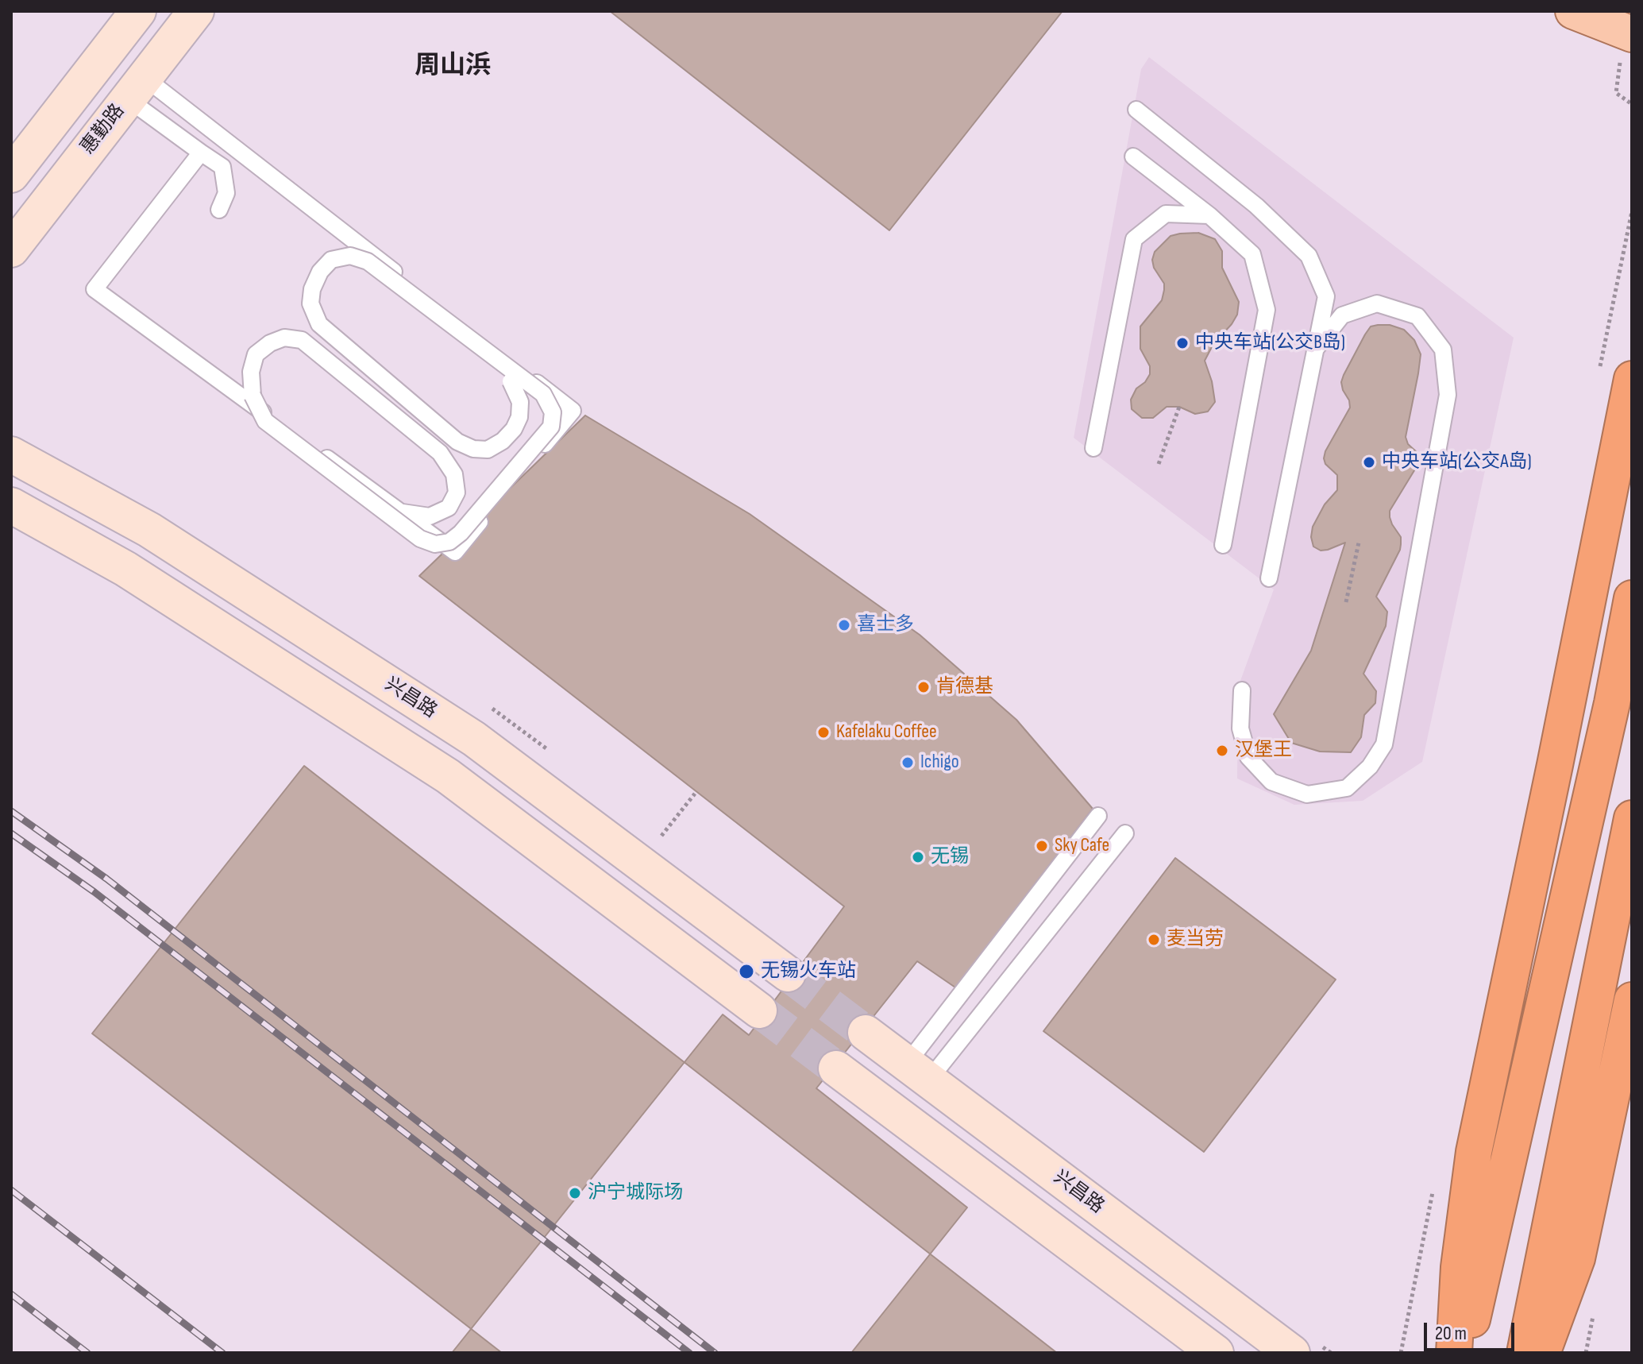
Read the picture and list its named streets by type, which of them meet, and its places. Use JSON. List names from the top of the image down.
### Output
{
  "streets": {
    "main road": ["惠勤路", "兴昌路"]
  },
  "districts": ["周山浜"],
  "places": [
    "中央车站(公交B岛)",
    "中央车站(公交A岛)",
    "喜士多",
    "肯德基",
    "Kafelaku Coffee",
    "汉堡王",
    "Ichigo",
    "Sky Cafe",
    "无锡",
    "麦当劳",
    "无锡火车站",
    "沪宁城际场"
  ],
  "scale_bar": "20 m"
}
